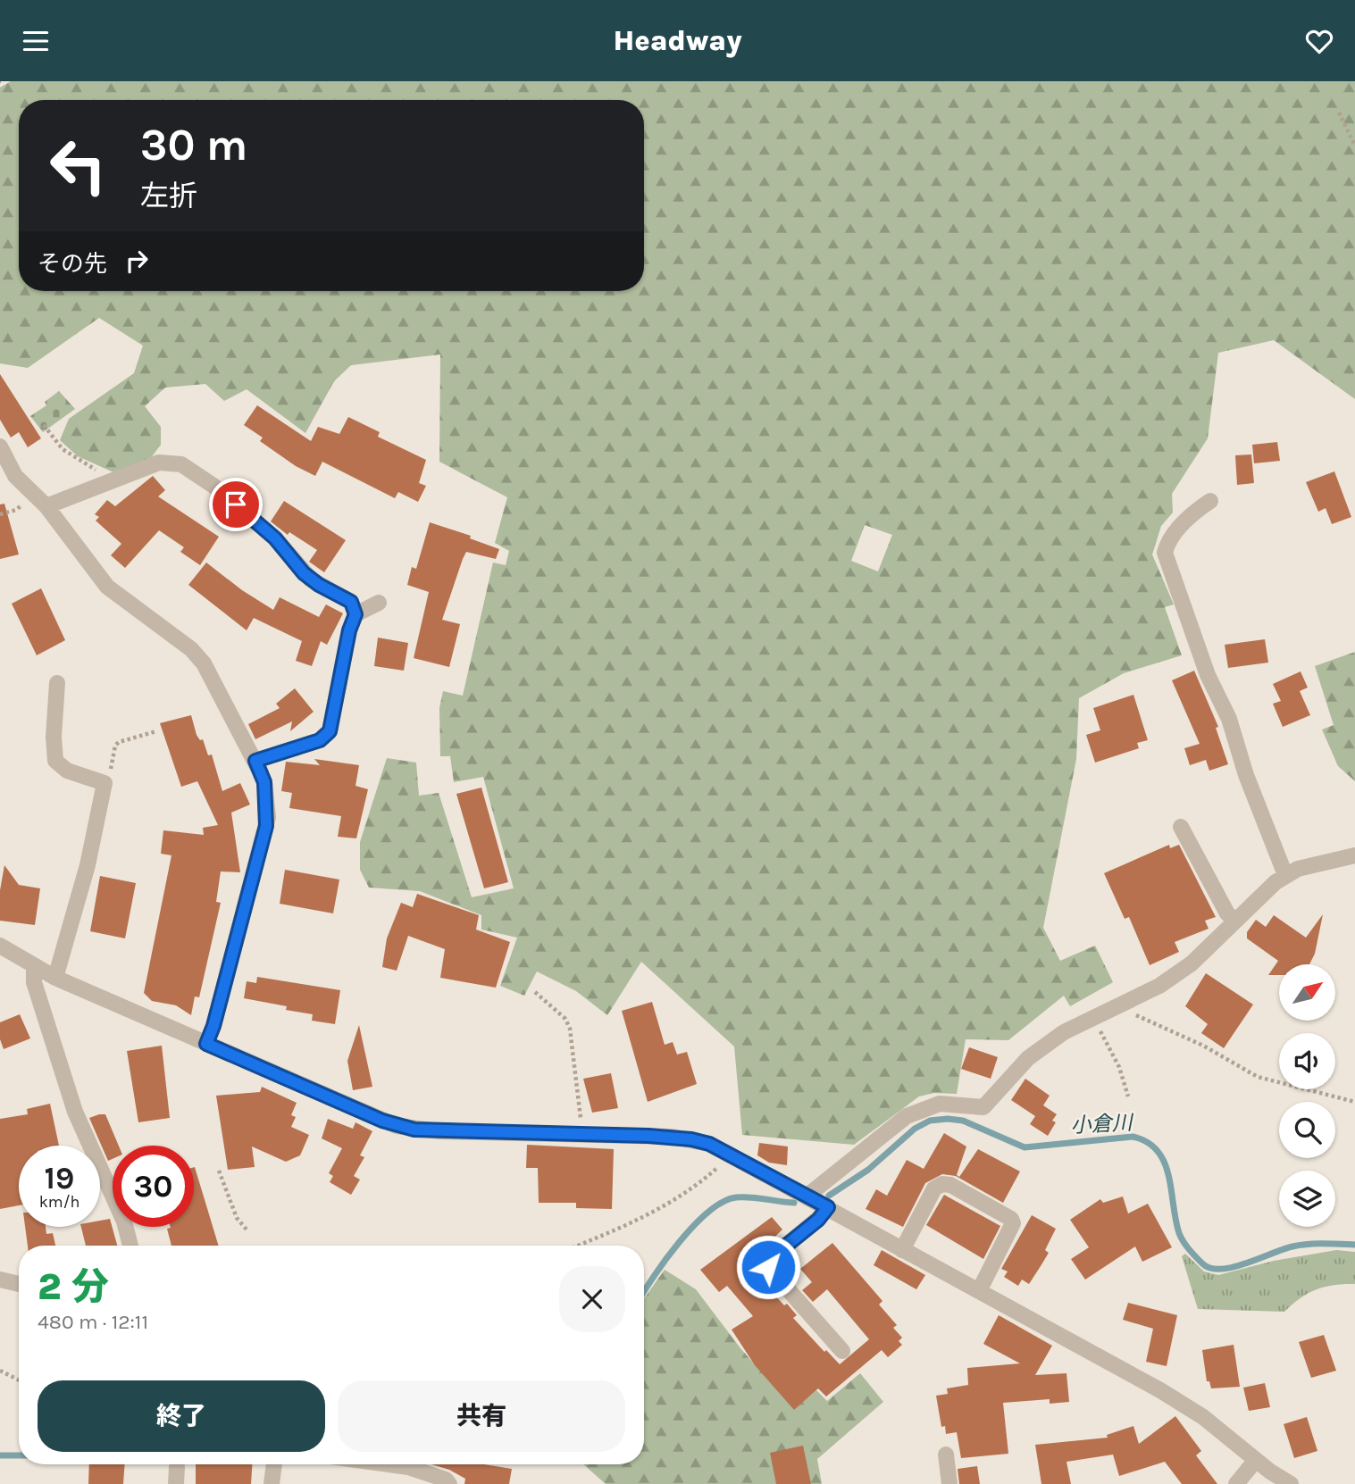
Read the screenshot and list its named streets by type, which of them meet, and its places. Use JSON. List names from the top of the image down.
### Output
{
  "water": ["小倉川"],
  "north": "top right",
  "page": {
    "header": "Headway",
    "turn": ["30 m", "左折"],
    "then": "その先",
    "speed": "19 km/h",
    "limit": "30",
    "heading": ["2 分", "480 m · 12:11"],
    "buttons": ["終了", "共有"]
  }
}
